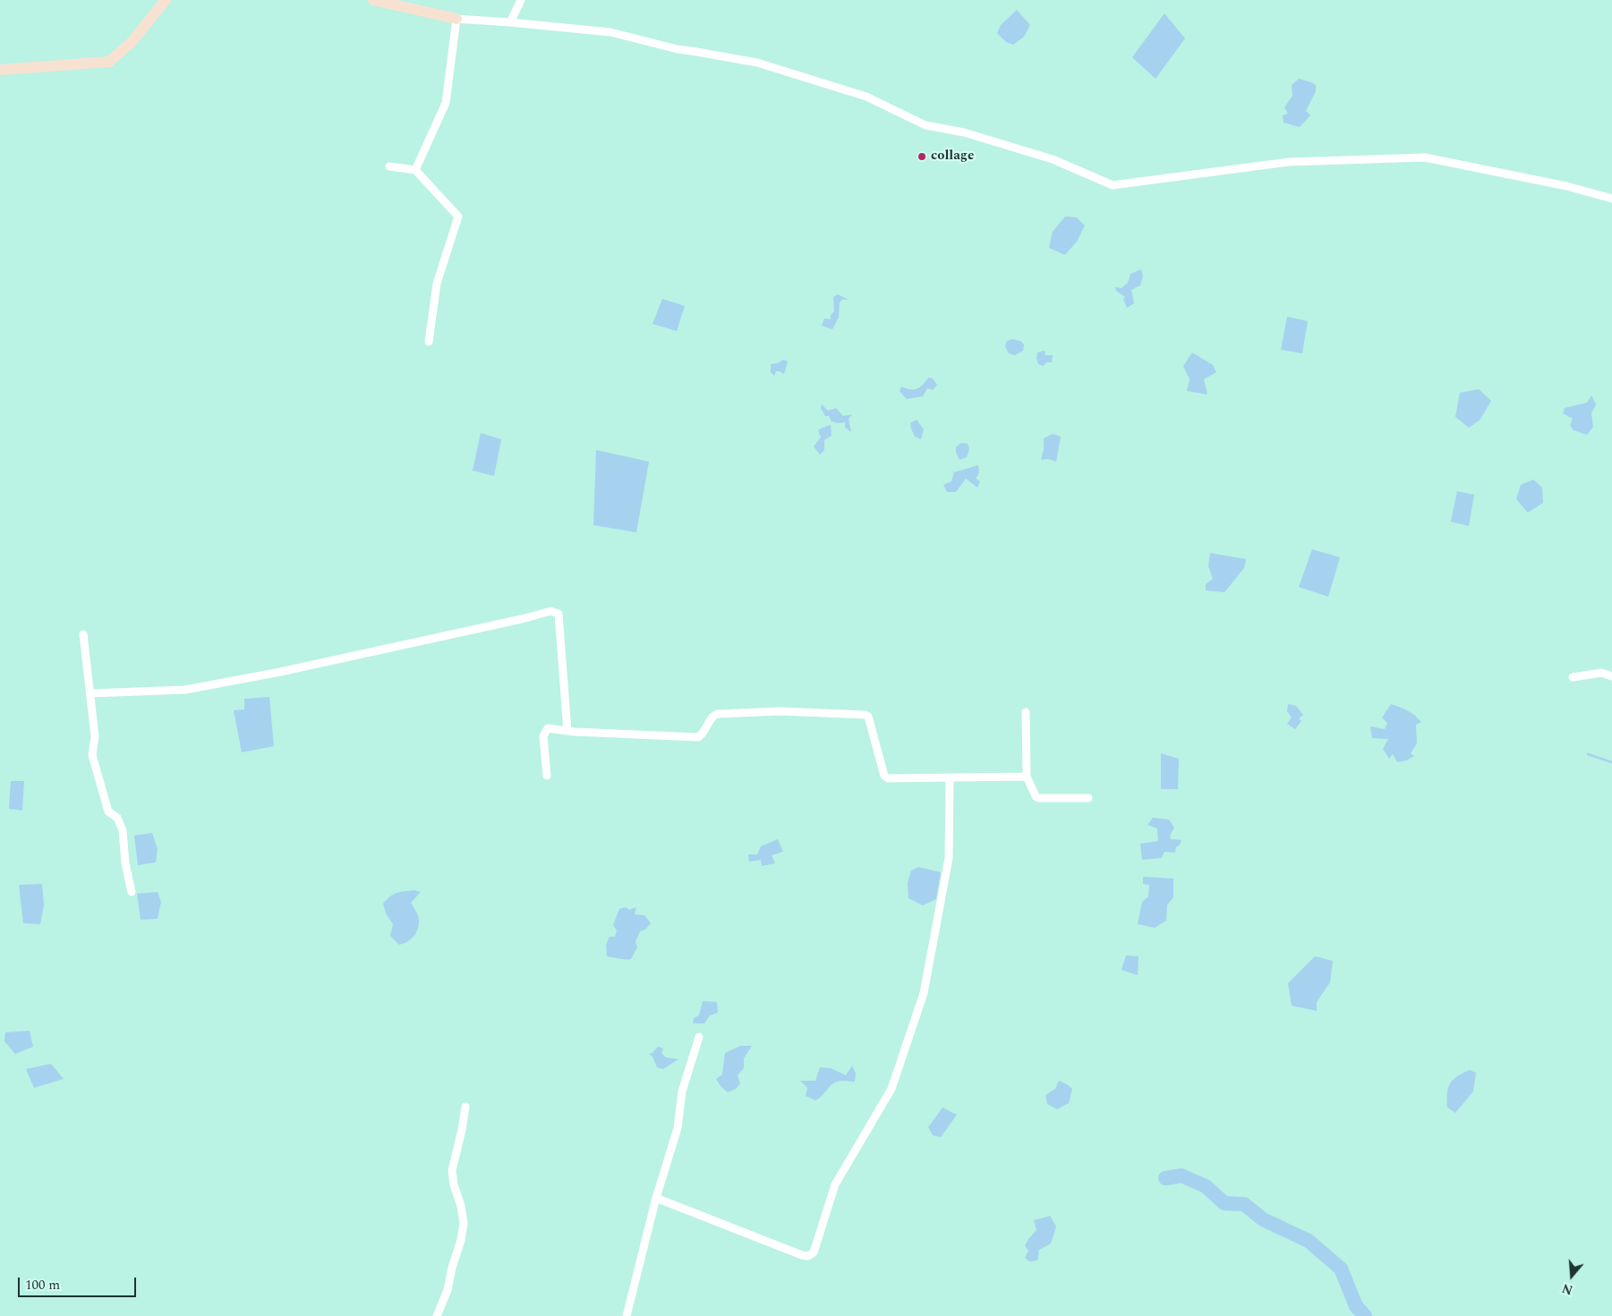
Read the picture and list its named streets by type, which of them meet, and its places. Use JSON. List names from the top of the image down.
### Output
{
  "places": ["collage"],
  "scale_bar": "100 m",
  "north": "bottom"
}
